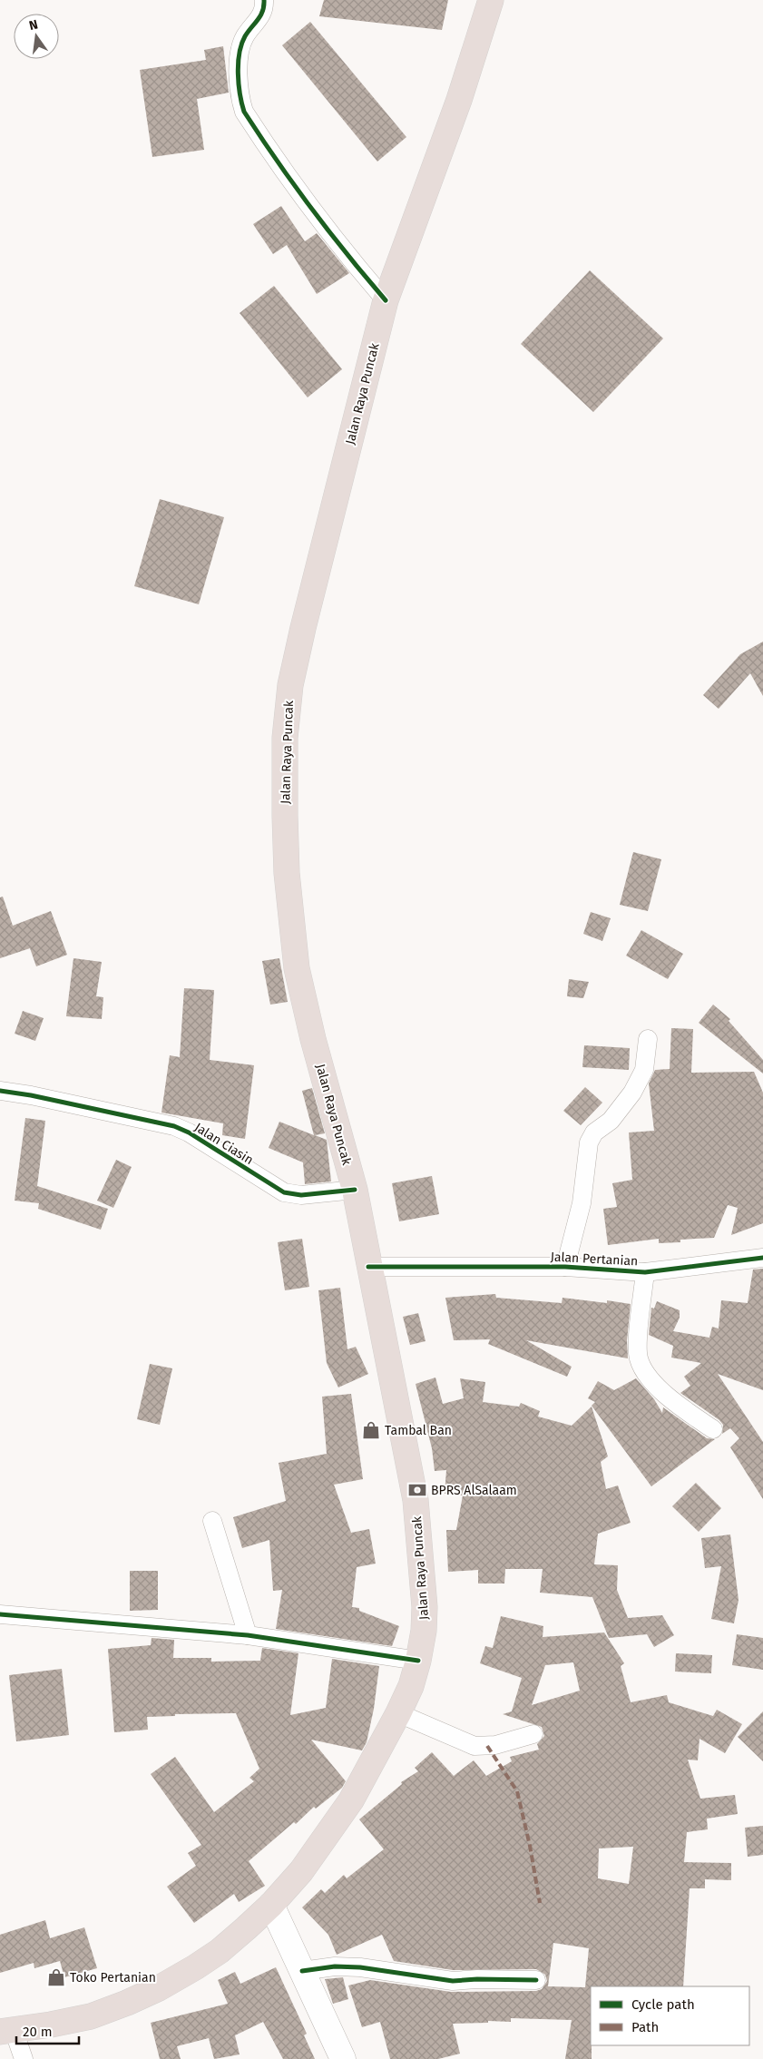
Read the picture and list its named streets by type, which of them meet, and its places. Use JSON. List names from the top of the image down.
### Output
{
  "streets": {
    "highway": ["Jalan Raya Puncak"],
    "street": ["Jalan Ciasin", "Jalan Pertanian"]
  },
  "crossings": [
    ["Jalan Raya Puncak", "Jalan Ciasin"],
    ["Jalan Raya Puncak", "Jalan Pertanian"]
  ],
  "places": {
    "shop": ["Tambal Ban", "Toko Pertanian"],
    "bank": ["BPRS AlSalaam"]
  },
  "legend": ["Cycle path", "Path"],
  "scale_bar": "20 m",
  "north": "top"
}
